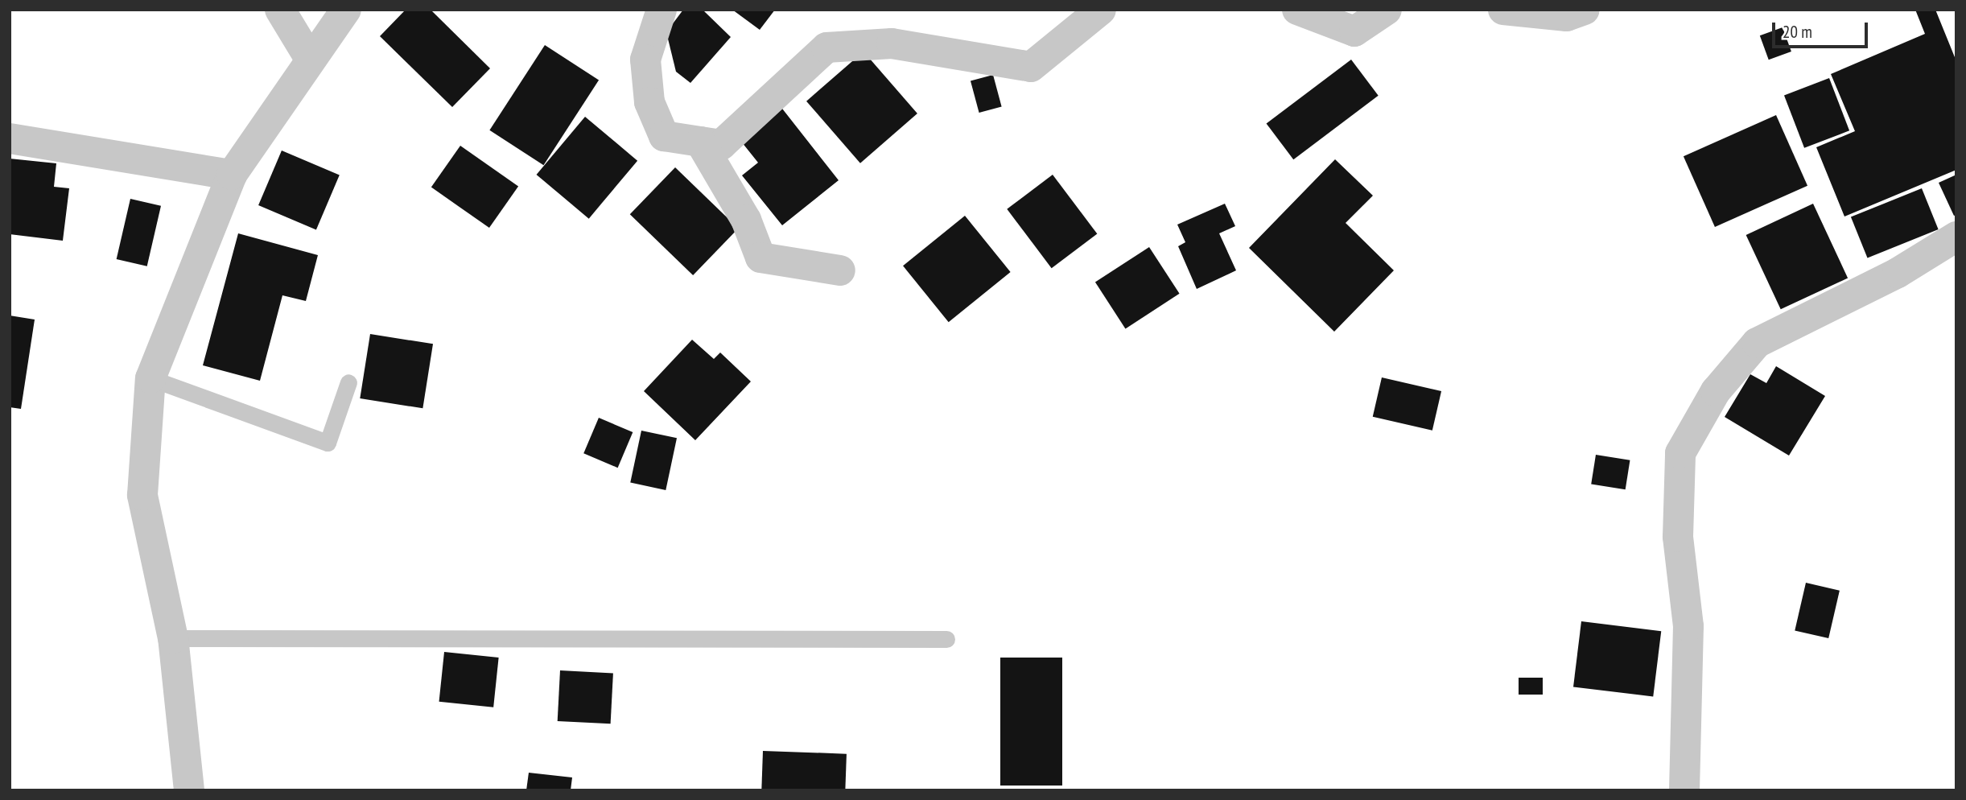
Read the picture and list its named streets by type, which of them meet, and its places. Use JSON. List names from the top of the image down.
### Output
{
  "scale_bar": "20 m"
}
